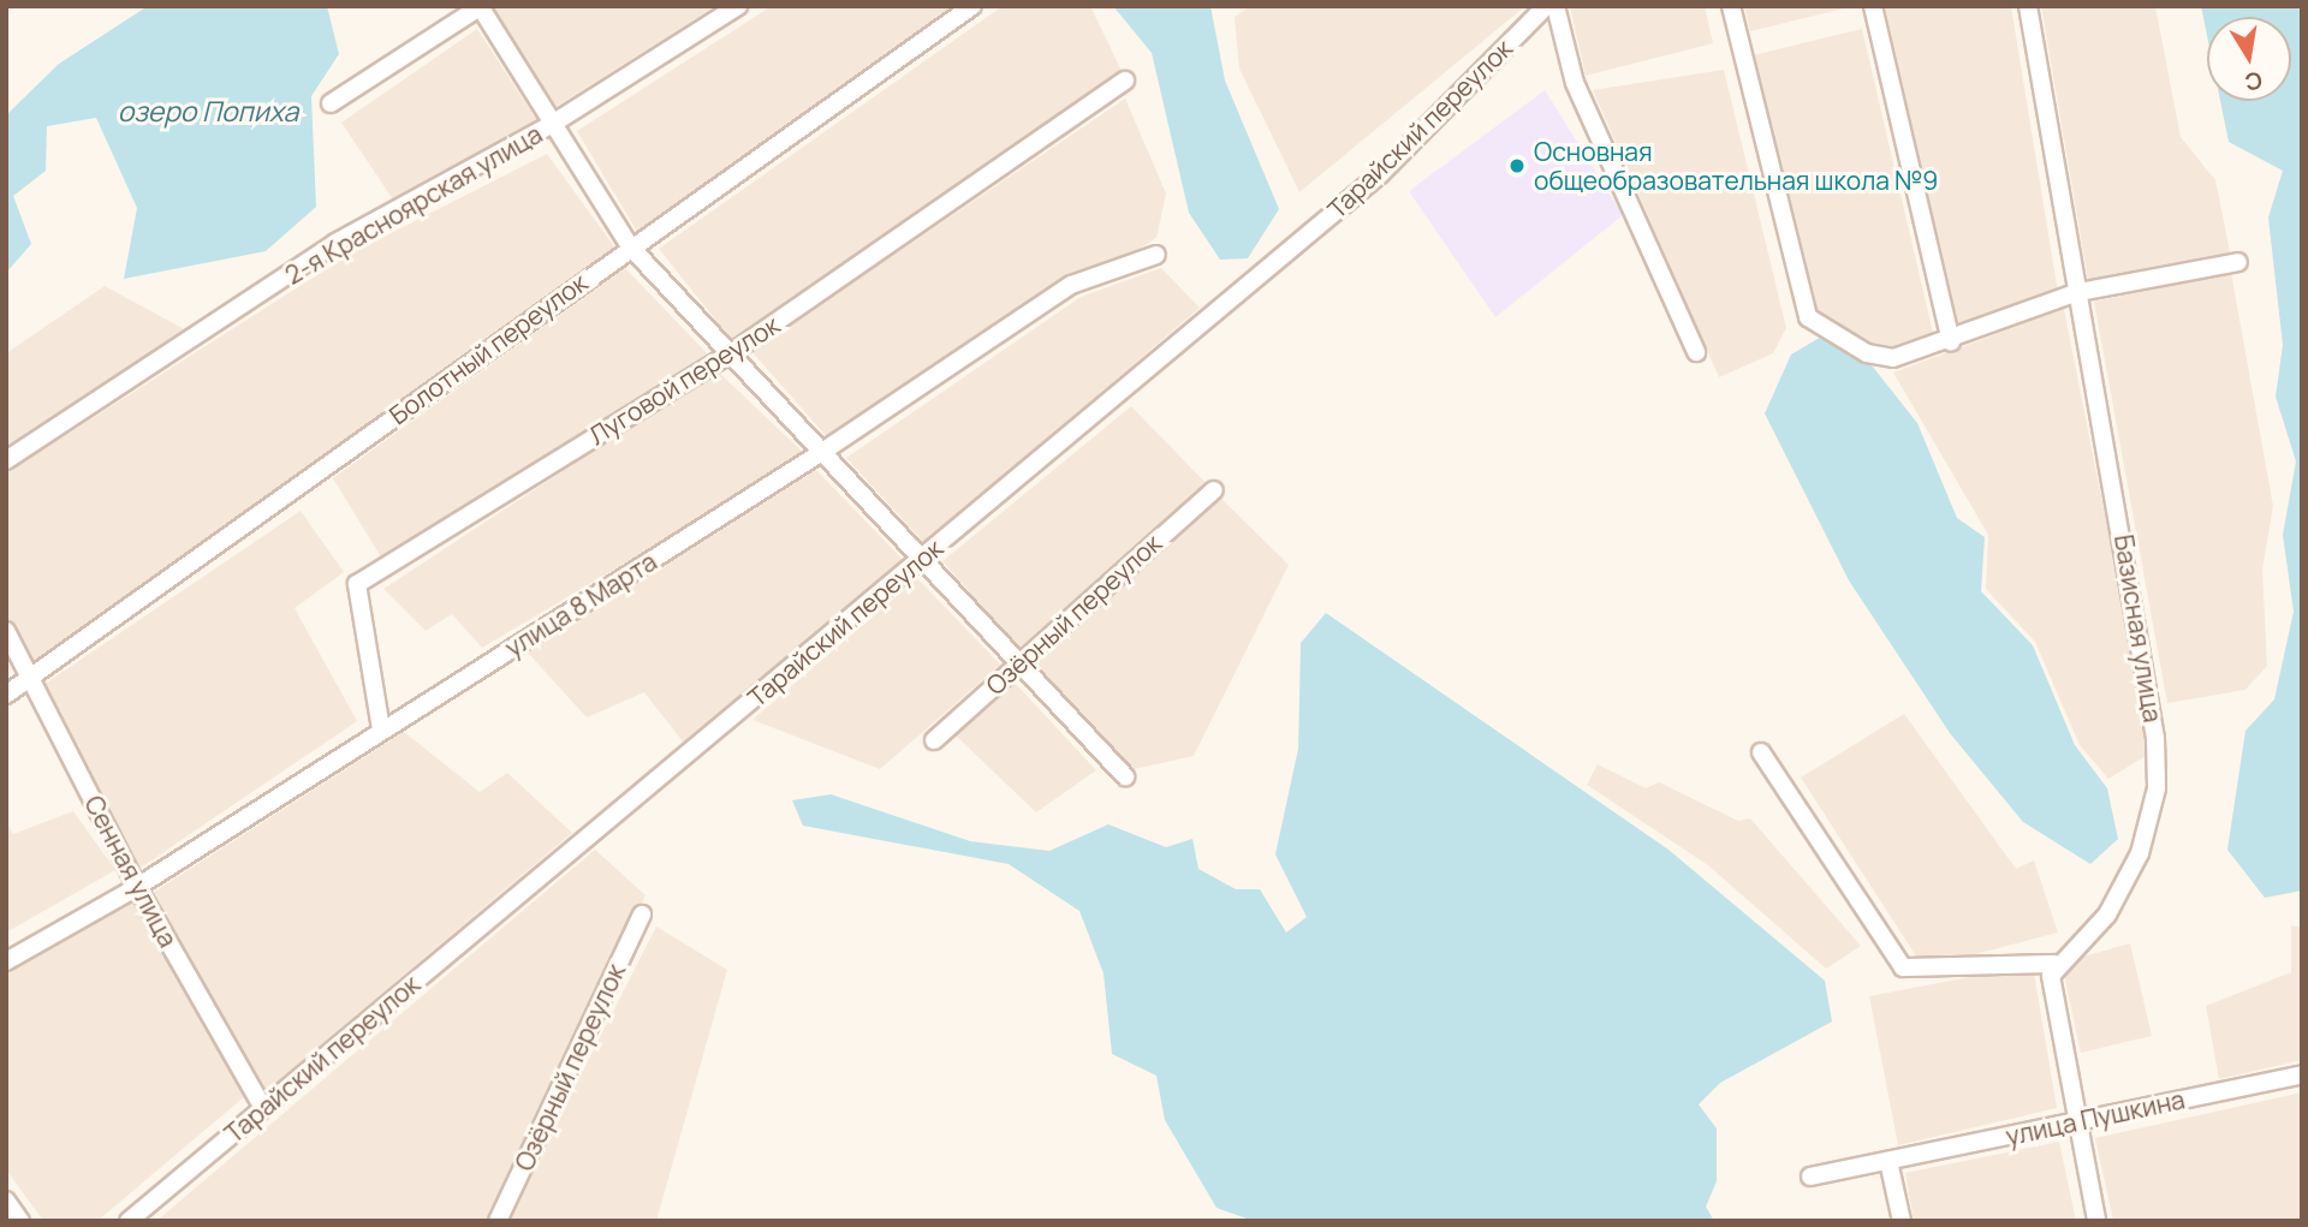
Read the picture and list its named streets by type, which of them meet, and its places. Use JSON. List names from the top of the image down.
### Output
{
  "streets": {
    "street": [
      "Тарайский переулок",
      "2-я Красноярская улица",
      "Болотный переулок",
      "Луговой переулок",
      "улица 8 Марта",
      "Озёрный переулок",
      "Базисная улица",
      "Сенная улица",
      "улица Пушкина"
    ]
  },
  "crossings": [
    ["Тарайский переулок", "Сенная улица"],
    ["Болотный переулок", "Сенная улица"],
    ["Луговой переулок", "улица 8 Марта"],
    ["улица 8 Марта", "Сенная улица"]
  ],
  "water": ["озеро Попиха"],
  "places": ["Основная общеобразовательная школа №9"],
  "north": "bottom"
}
